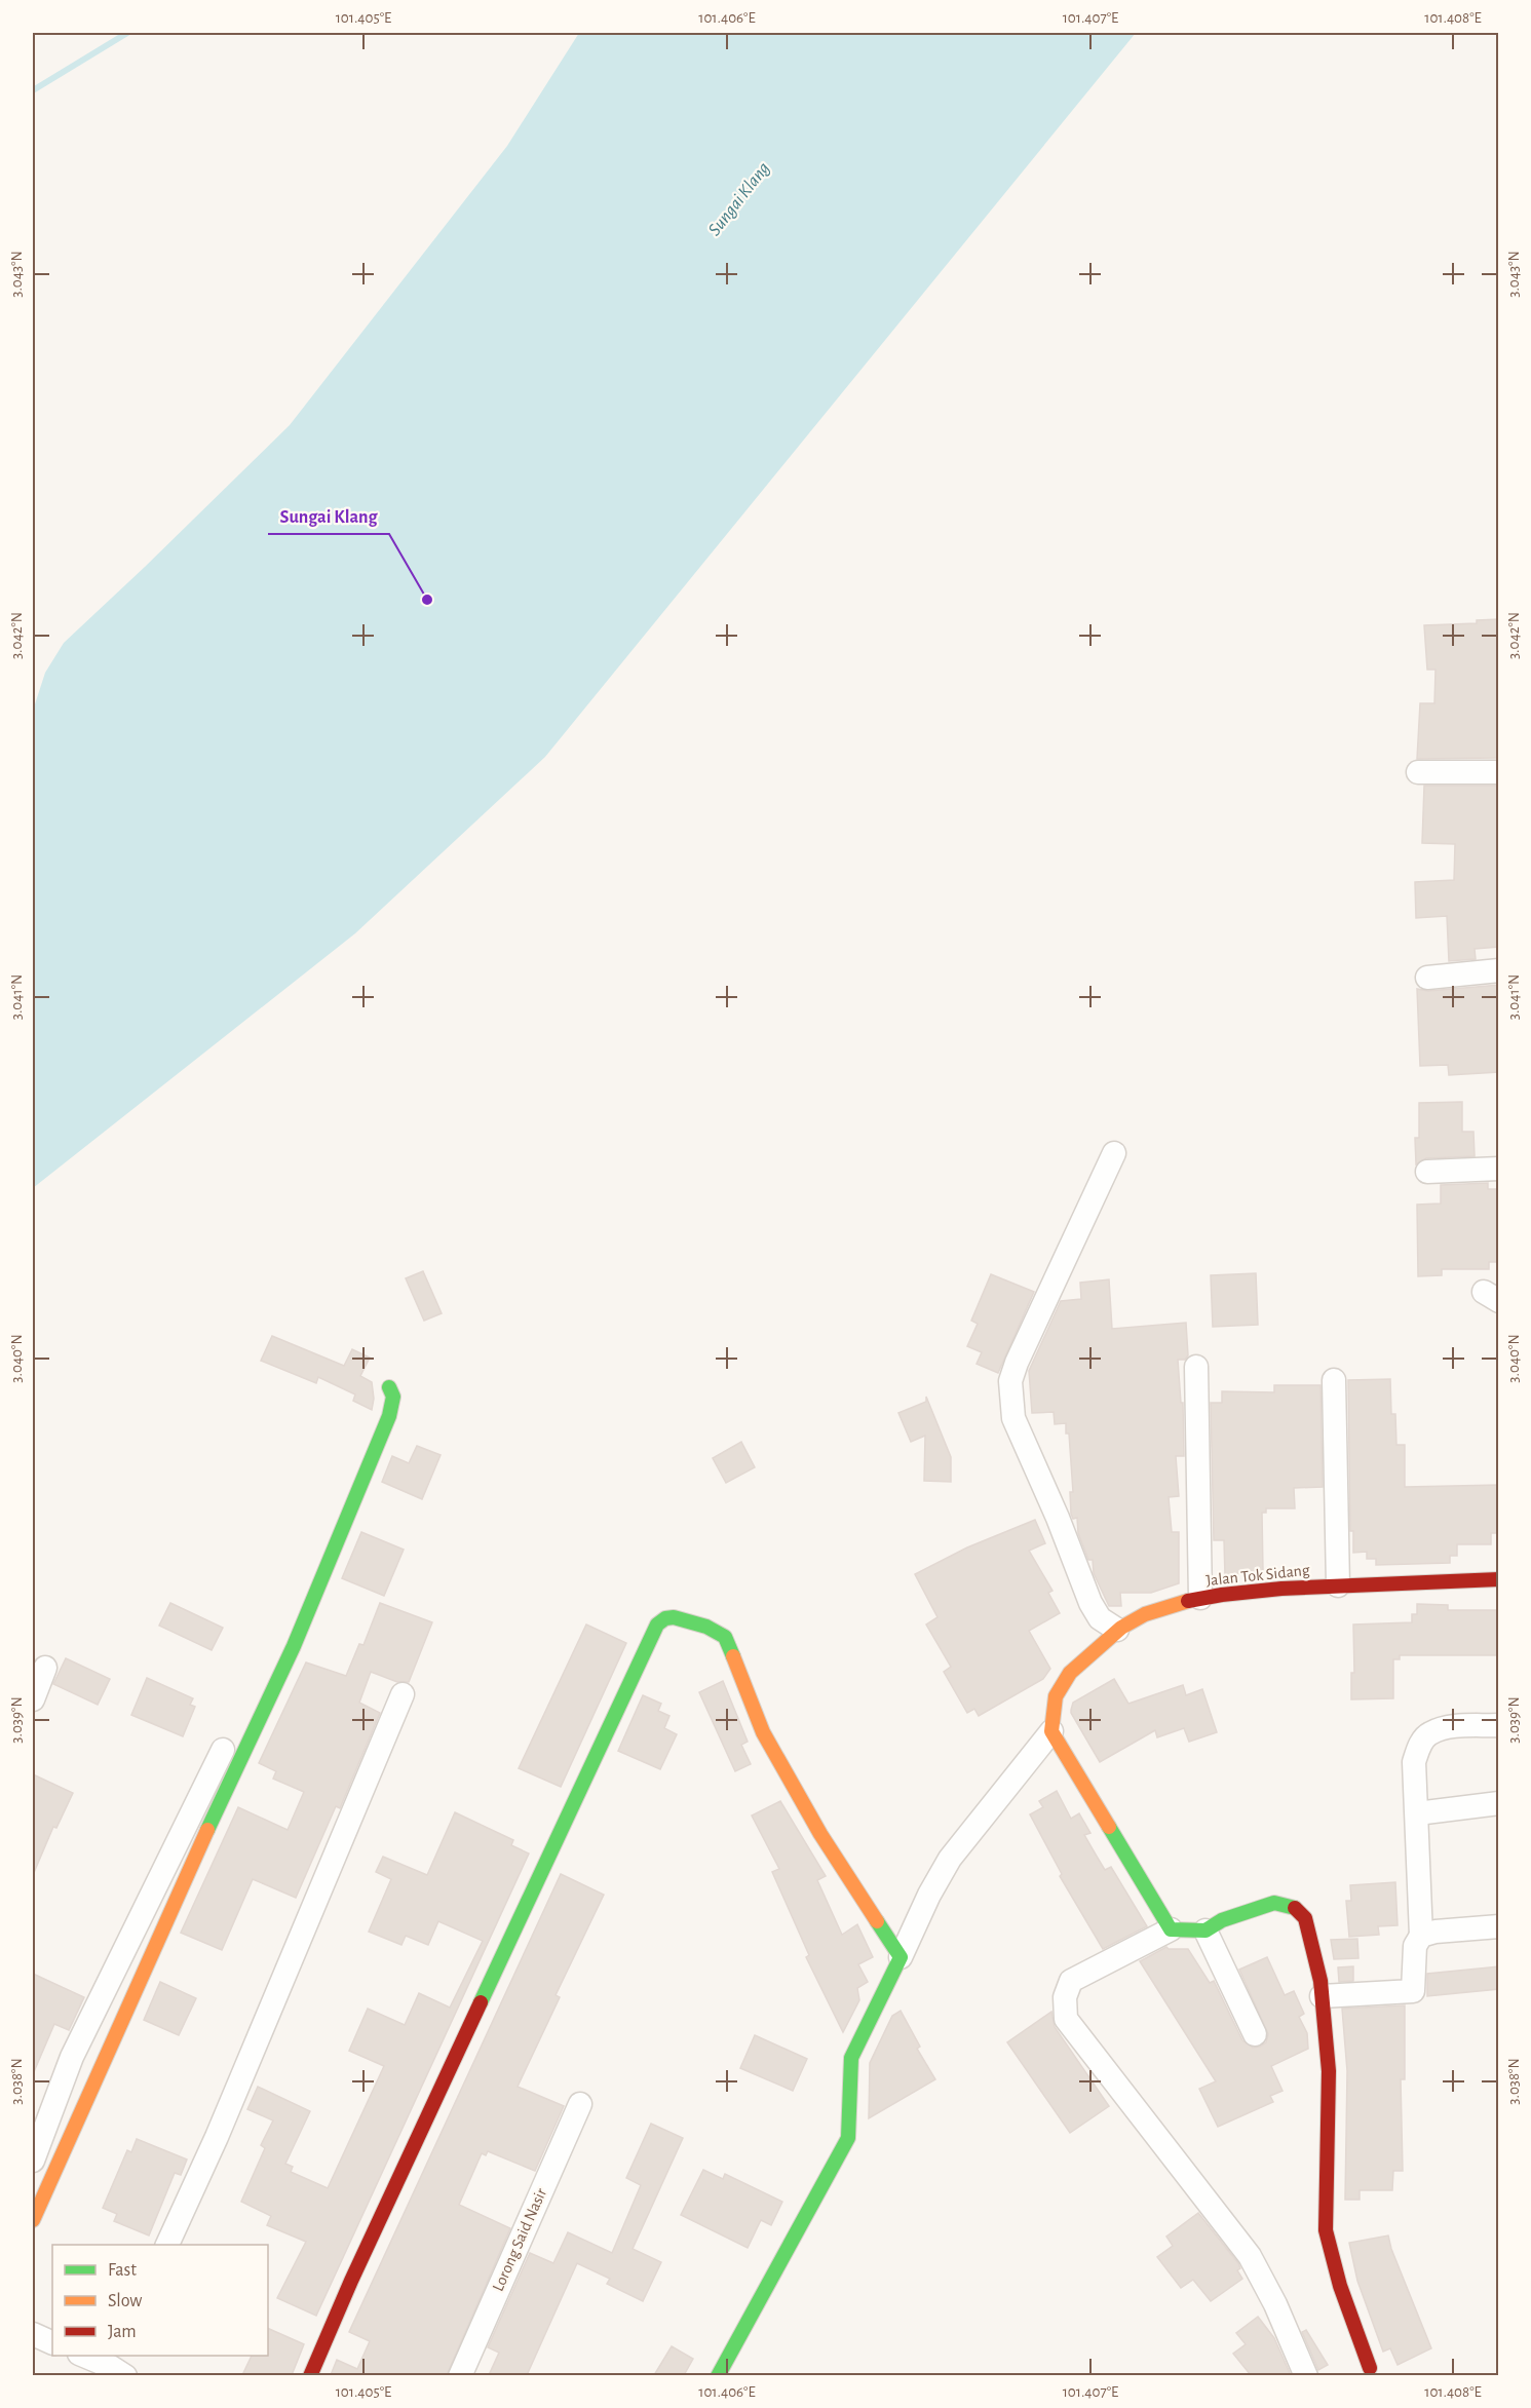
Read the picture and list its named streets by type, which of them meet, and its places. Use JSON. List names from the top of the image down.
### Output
{
  "streets": {
    "street": ["Jalan Tok Sidang", "Lorong Said Nasir"]
  },
  "water": ["Sungai Klang"],
  "places": ["Sungai Klang"],
  "legend": ["Fast", "Slow", "Jam"],
  "coordinates": [
    "101.405°E",
    "101.406°E",
    "101.407°E",
    "101.408°E",
    "3.043°N",
    "3.042°N",
    "3.041°N",
    "3.040°N",
    "3.039°N",
    "3.038°N"
  ]
}
